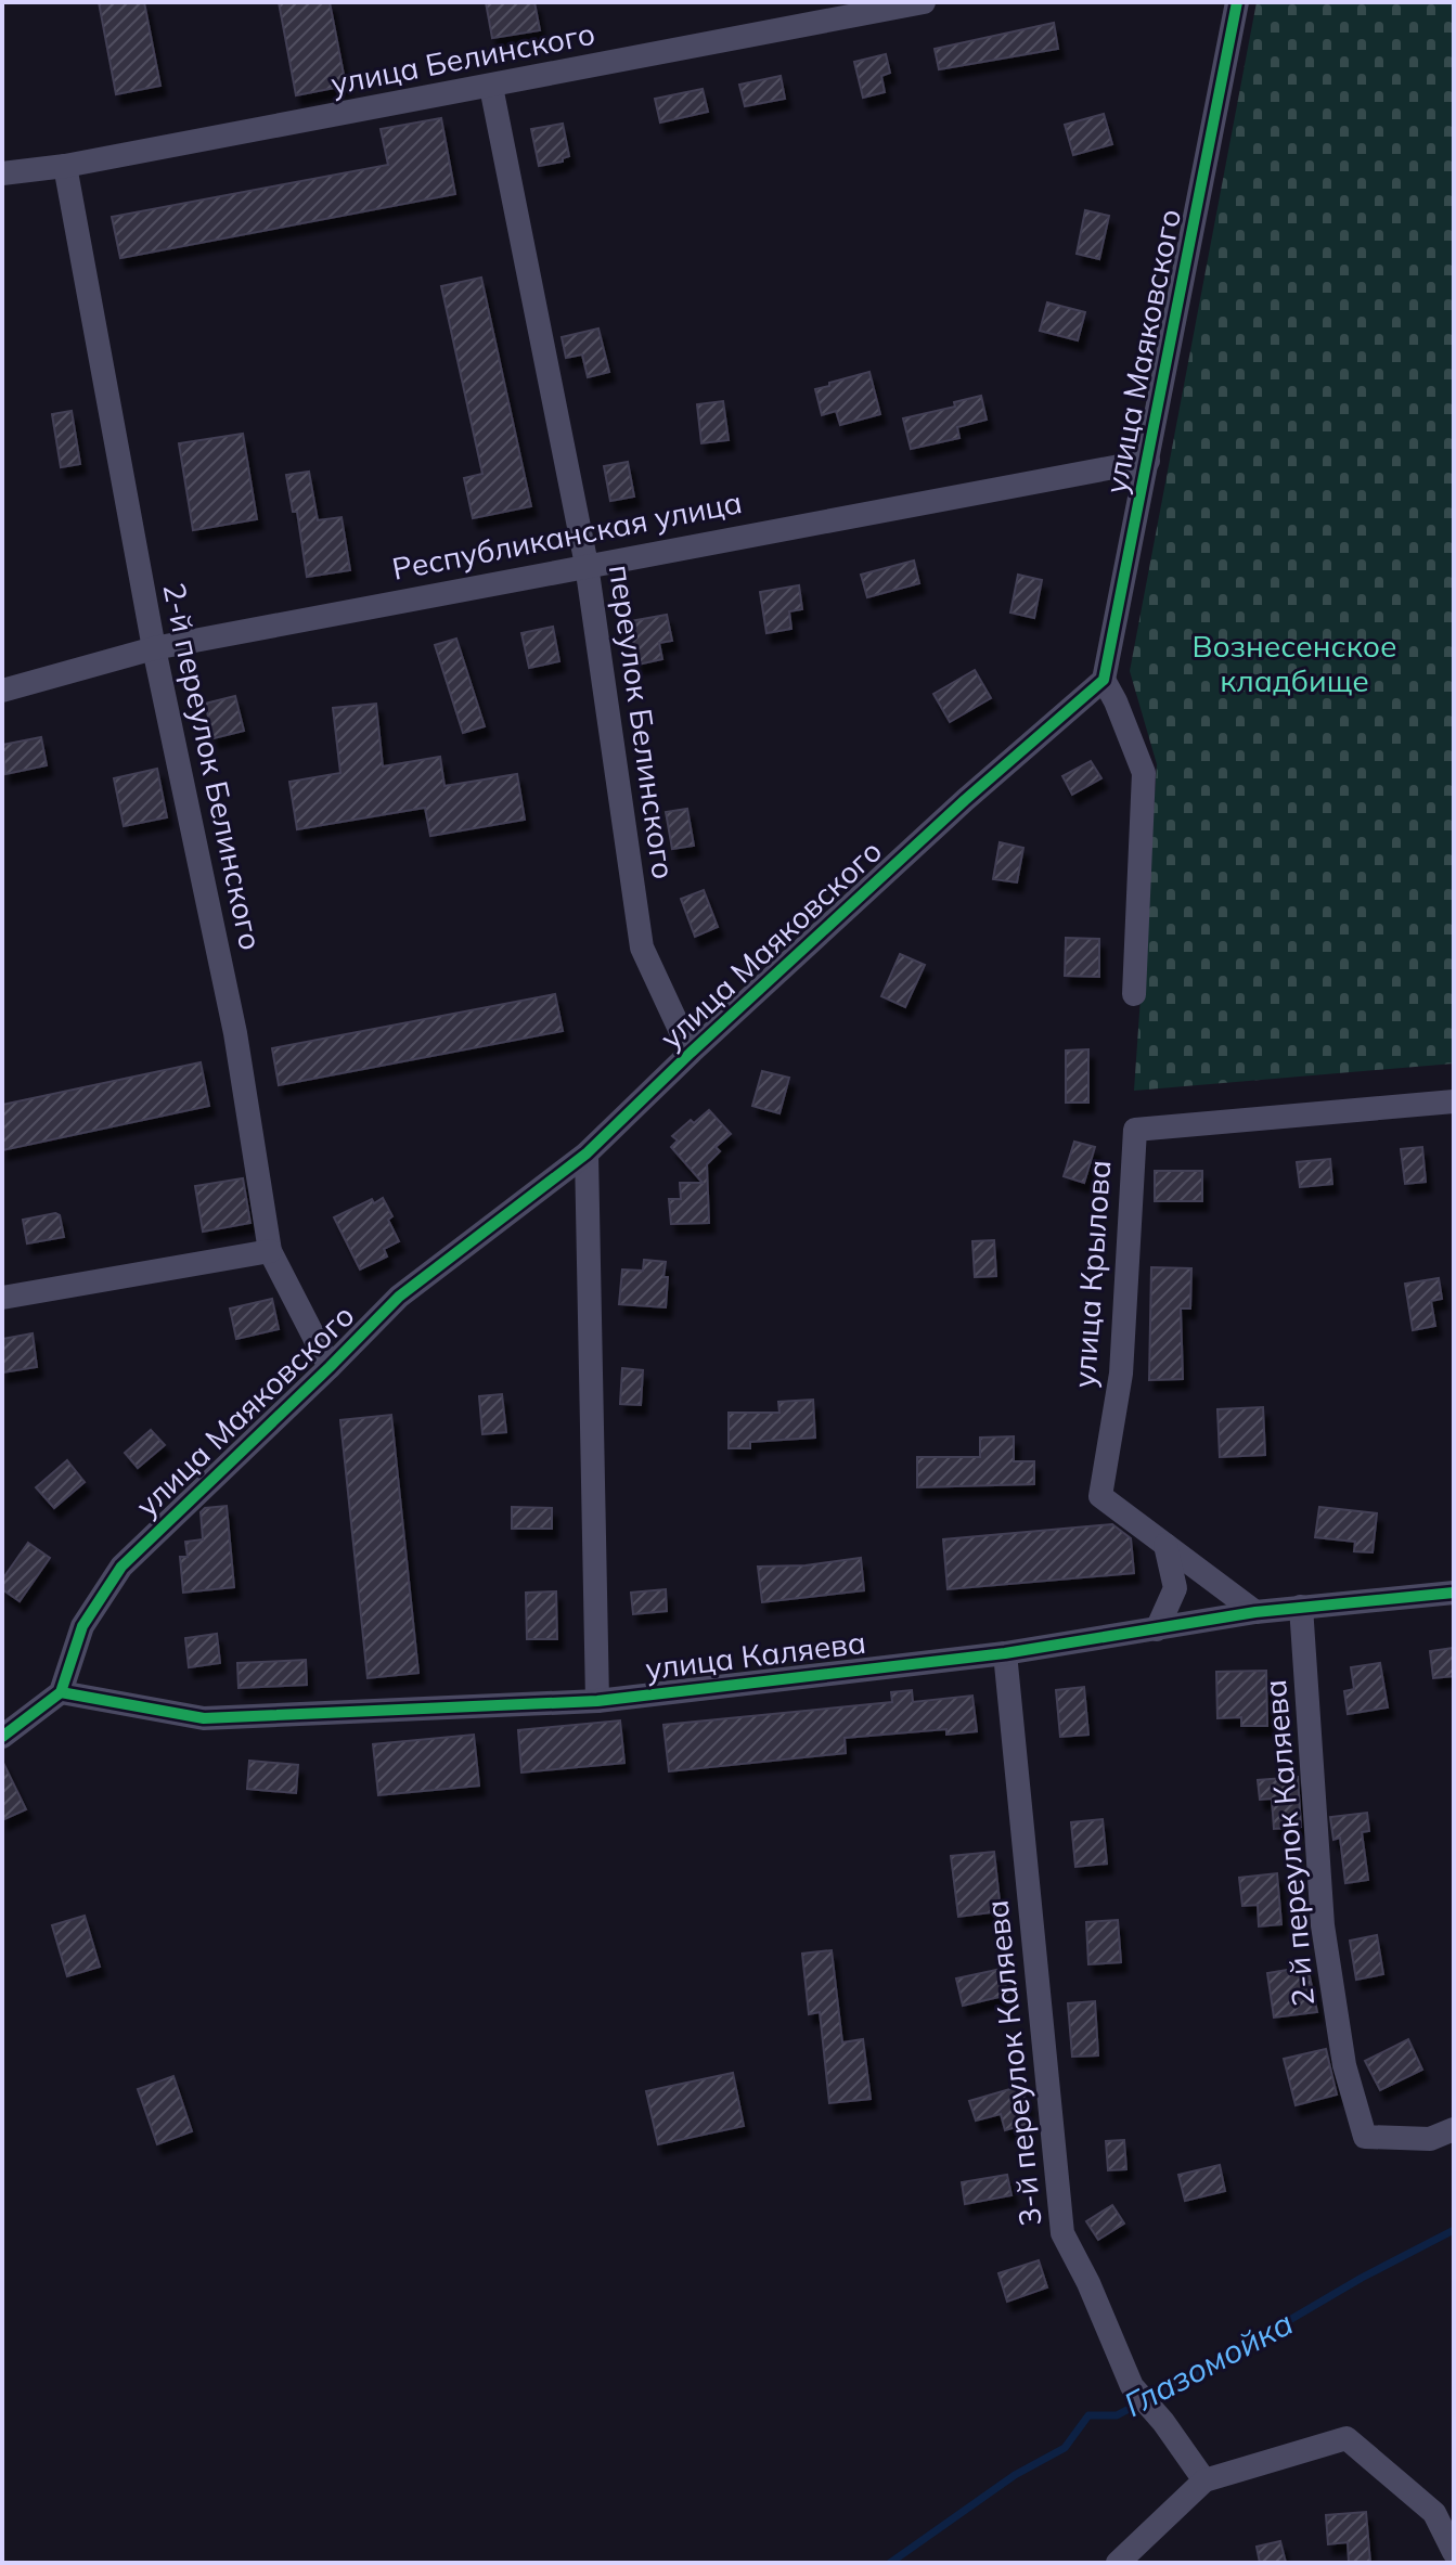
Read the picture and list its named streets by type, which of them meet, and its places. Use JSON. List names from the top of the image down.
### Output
{
  "streets": {
    "street": [
      "улица Белинского",
      "улица Маяковского",
      "Республиканская улица",
      "переулок Белинского",
      "2-й переулок Белинского",
      "улица Крылова",
      "улица Каляева",
      "2-й переулок Каляева",
      "3-й переулок Каляева"
    ]
  },
  "crossings": [
    ["улица Белинского", "переулок Белинского"],
    ["улица Белинского", "2-й переулок Белинского"],
    ["улица Маяковского", "Республиканская улица"],
    ["улица Маяковского", "переулок Белинского"],
    ["улица Маяковского", "2-й переулок Белинского"],
    ["улица Маяковского", "улица Каляева"],
    ["Республиканская улица", "переулок Белинского"],
    ["Республиканская улица", "2-й переулок Белинского"],
    ["улица Крылова", "улица Каляева"],
    ["улица Каляева", "2-й переулок Каляева"],
    ["улица Каляева", "3-й переулок Каляева"]
  ],
  "water": ["Глазомойка"],
  "parks": ["Вознесенское кладбище"]
}
